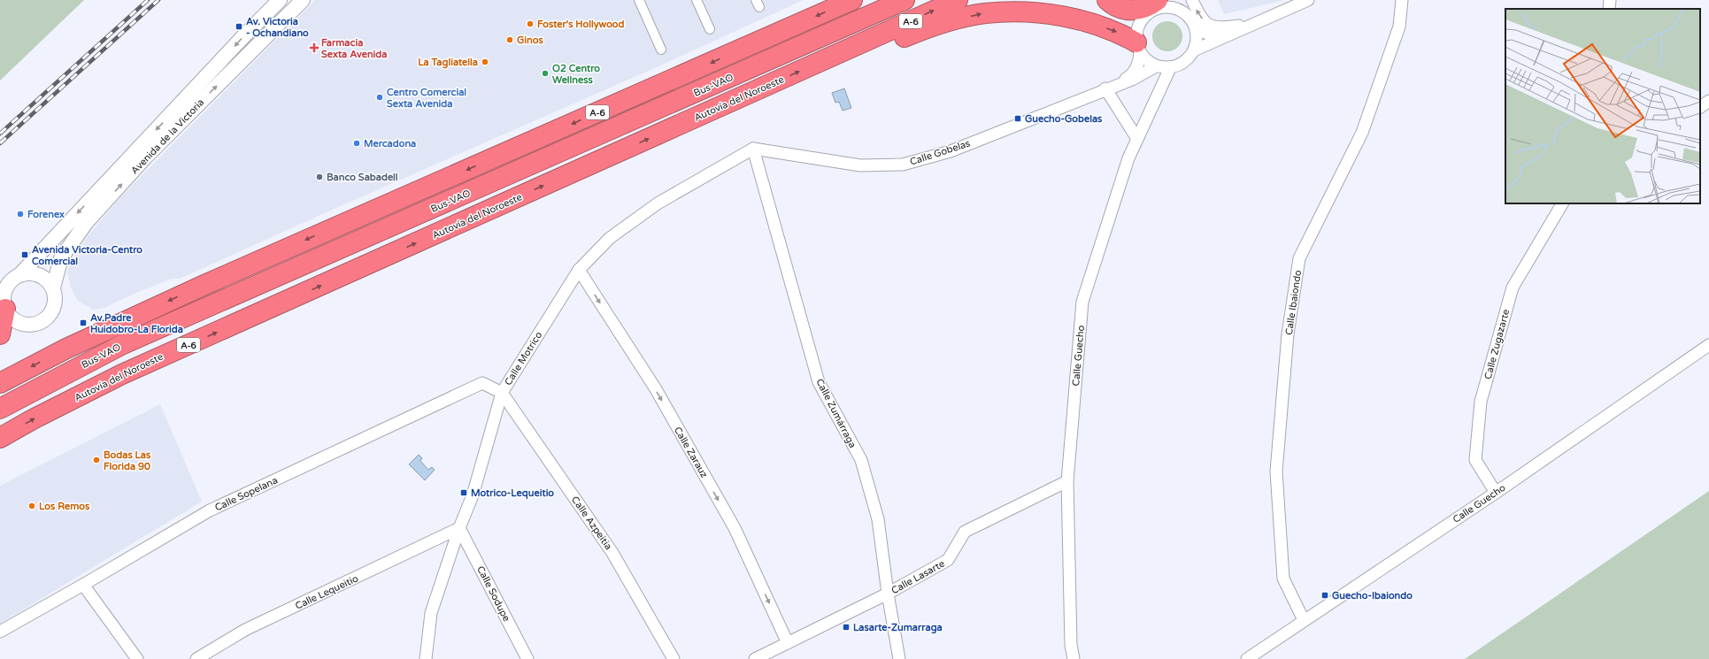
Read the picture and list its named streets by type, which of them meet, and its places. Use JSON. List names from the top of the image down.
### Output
{
  "streets": {
    "highway": ["A-6", "Bus-VAO", "Autovía del Noroeste"],
    "street": [
      "Avenida de la Victoria",
      "Calle Gobelas",
      "Calle Ibaiondo",
      "Calle Zugazarte",
      "Calle Guecho",
      "Calle Motrico",
      "Calle Zumárraga",
      "Calle Zarauz",
      "Calle Sopelana",
      "Calle Azpeitia",
      "Calle Lasarte",
      "Calle Lequeitio",
      "Calle Sodupe"
    ]
  },
  "crossings": [
    ["Calle Gobelas", "Calle Guecho"],
    ["Calle Gobelas", "Calle Motrico"],
    ["Calle Gobelas", "Calle Zumárraga"],
    ["Calle Ibaiondo", "Calle Guecho"],
    ["Calle Zugazarte", "Calle Guecho"],
    ["Calle Guecho", "Calle Lasarte"],
    ["Calle Motrico", "Calle Zumárraga"],
    ["Calle Motrico", "Calle Zarauz"],
    ["Calle Motrico", "Calle Sopelana"],
    ["Calle Motrico", "Calle Azpeitia"],
    ["Calle Motrico", "Calle Lequeitio"],
    ["Calle Motrico", "Calle Sodupe"],
    ["Calle Zumárraga", "Calle Lasarte"],
    ["Calle Zarauz", "Calle Lasarte"],
    ["Calle Sopelana", "Calle Azpeitia"],
    ["Calle Lequeitio", "Calle Sodupe"]
  ],
  "one_way": ["Calle Zarauz"],
  "places": {
    "other": [
      "Foster's Hollywood",
      "Ginos",
      "La Tagliatella",
      "O2 Centro Wellness",
      "Centro Comercial Sexta Avenida",
      "Mercadona",
      "Banco Sabadell",
      "Forenex",
      "Bodas Las Florida 90",
      "Los Remos"
    ],
    "transit": [
      "Av. Victoria - Ochandiano",
      "Guecho-Gobelas",
      "Avenida Victoria-Centro Comercial",
      "Av.Padre Huidobro-La Florida",
      "Motrico-Lequeitio",
      "Guecho-Ibaiondo",
      "Lasarte-Zumarraga"
    ],
    "health": ["Farmacia Sexta Avenida"]
  }
}
